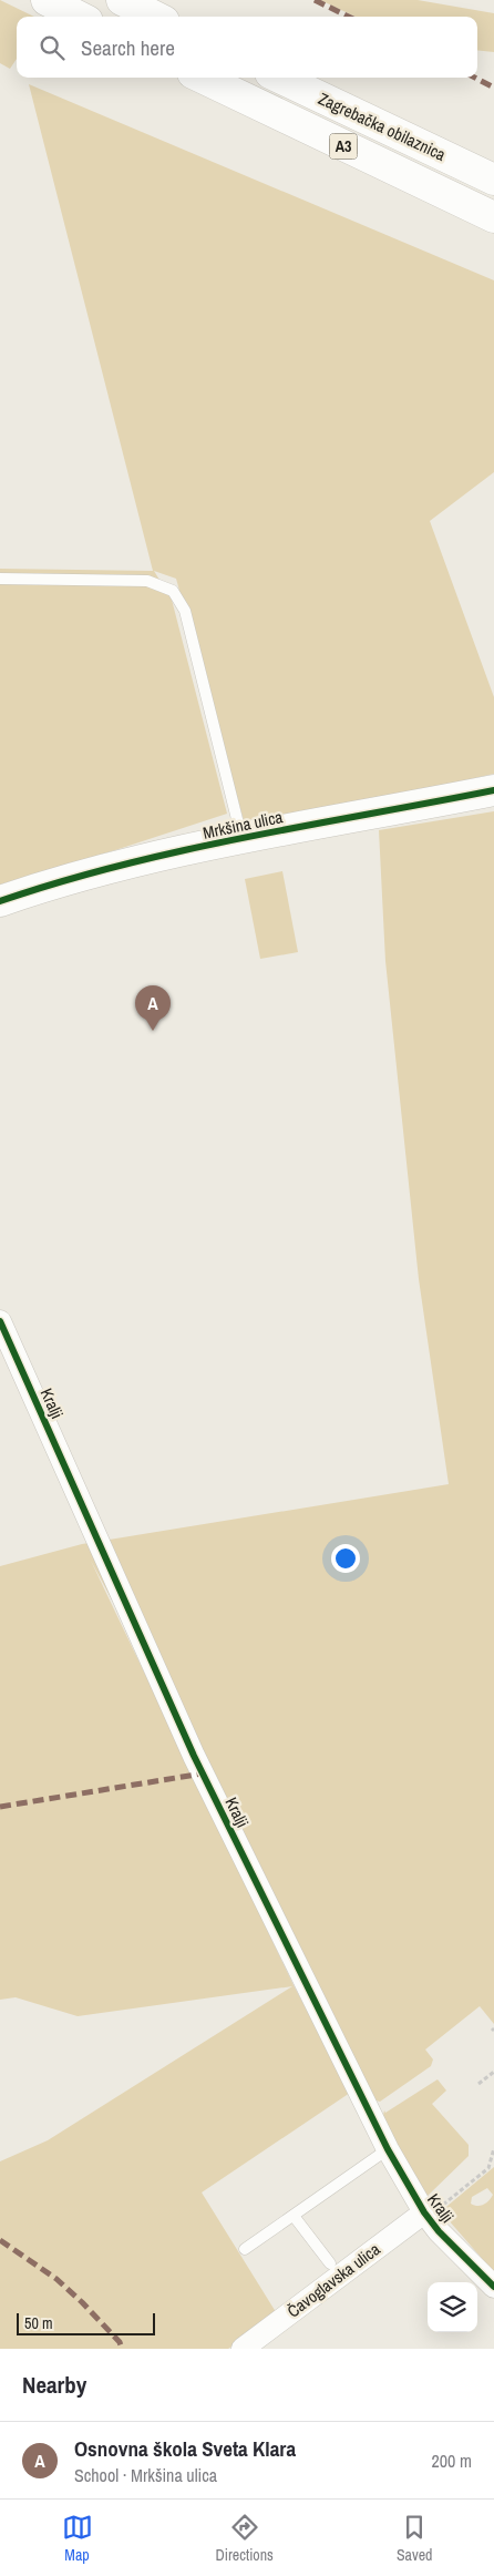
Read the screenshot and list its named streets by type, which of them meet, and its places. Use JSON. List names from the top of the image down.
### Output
{
  "streets": {
    "main road": ["Zagrebačka obilaznica", "A3", "Mrkšina ulica"],
    "street": ["Kralji", "Čavoglavska ulica"]
  },
  "crossings": [
    ["Kralji", "Čavoglavska ulica"]
  ],
  "scale_bar": "50 m",
  "page": {
    "search": "Search here",
    "pins": "A",
    "scale": "50 m",
    "heading": "Nearby",
    "list": [
      {
        "mark": "A",
        "name": "Osnovna škola Sveta Klara",
        "note": "School · Mrkšina ulica",
        "value": "200 m"
      }
    ],
    "nav": ["Map", "Directions", "Saved"]
  }
}
